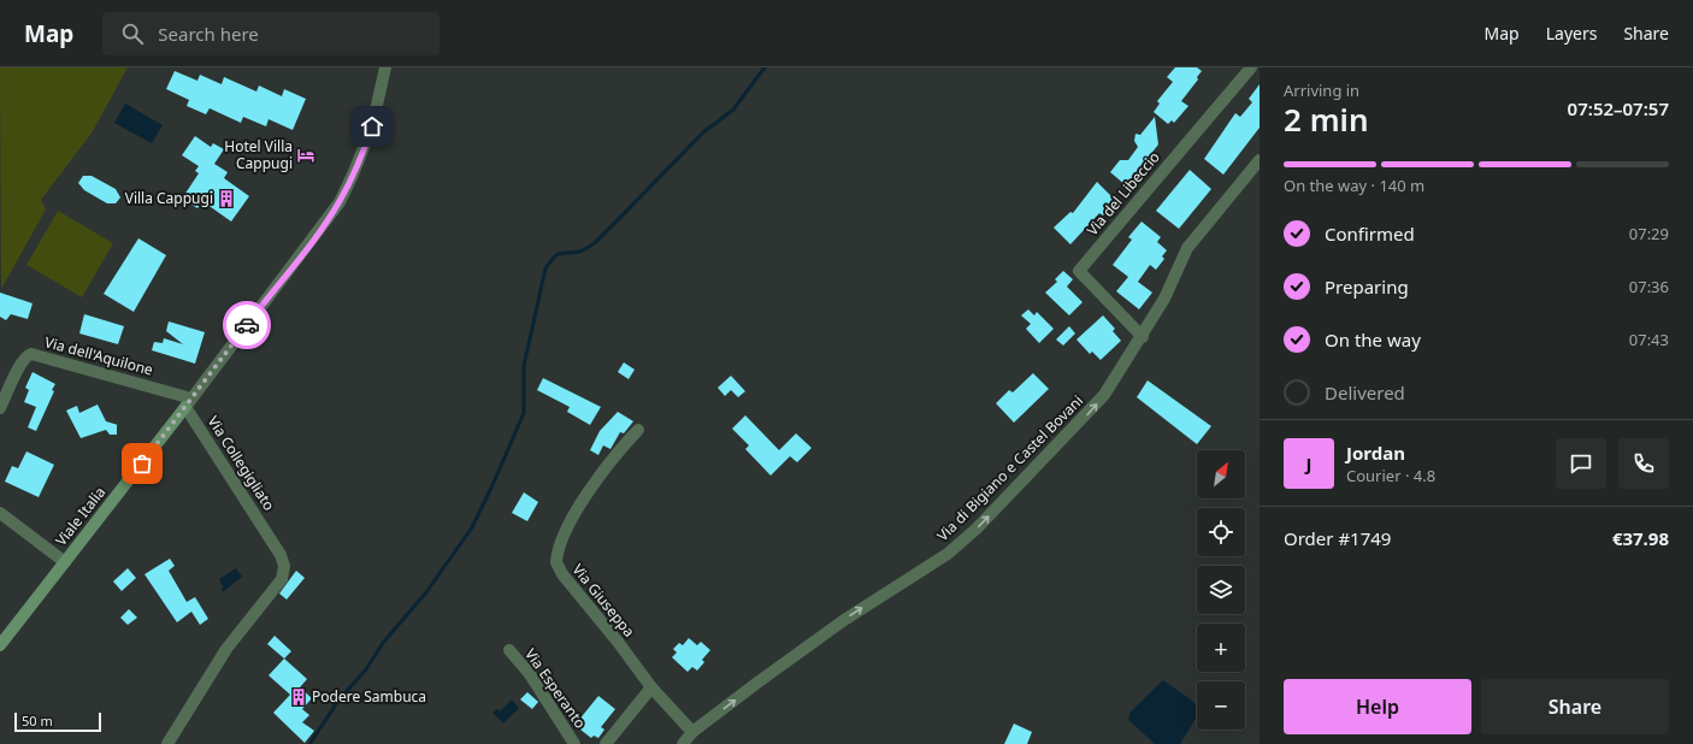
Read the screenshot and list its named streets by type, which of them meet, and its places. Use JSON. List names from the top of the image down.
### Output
{
  "streets": {
    "street": [
      "Via del Libeccio",
      "Via dell'Aquilone",
      "Via Collegigliato",
      "Via di Bigiano e Castel Bovani",
      "Viale Italia",
      "Via Giuseppa",
      "Via Esperanto"
    ]
  },
  "crossings": [
    ["Via del Libeccio", "Via di Bigiano e Castel Bovani"],
    ["Via dell'Aquilone", "Via Collegigliato"],
    ["Via dell'Aquilone", "Viale Italia"],
    ["Via Collegigliato", "Viale Italia"],
    ["Via di Bigiano e Castel Bovani", "Via Giuseppa"]
  ],
  "one_way": ["Via di Bigiano e Castel Bovani"],
  "places": {
    "hotel": ["Hotel Villa Cappugi"],
    "building": ["Villa Cappugi", "Podere Sambuca"]
  },
  "scale_bar": "50 m",
  "north": "top right",
  "page": {
    "header": "Map",
    "search": "Search here",
    "nav": ["Map", "Layers", "Share"],
    "heading": ["2 min", "Arriving in", "07:52–07:57"],
    "panel": [
      "Jordan",
      "Courier · 4.8",
      "Order #1749",
      "€37.98"
    ],
    "bar": "On the way · 140 m",
    "list": [
      ["Confirmed", "07:29"],
      ["Preparing", "07:36"],
      ["On the way", "07:43"],
      "Delivered"
    ],
    "round": "J",
    "map_buttons": ["+", "−"],
    "buttons": ["Help", "Share"],
    "scale": "50 m"
  }
}
